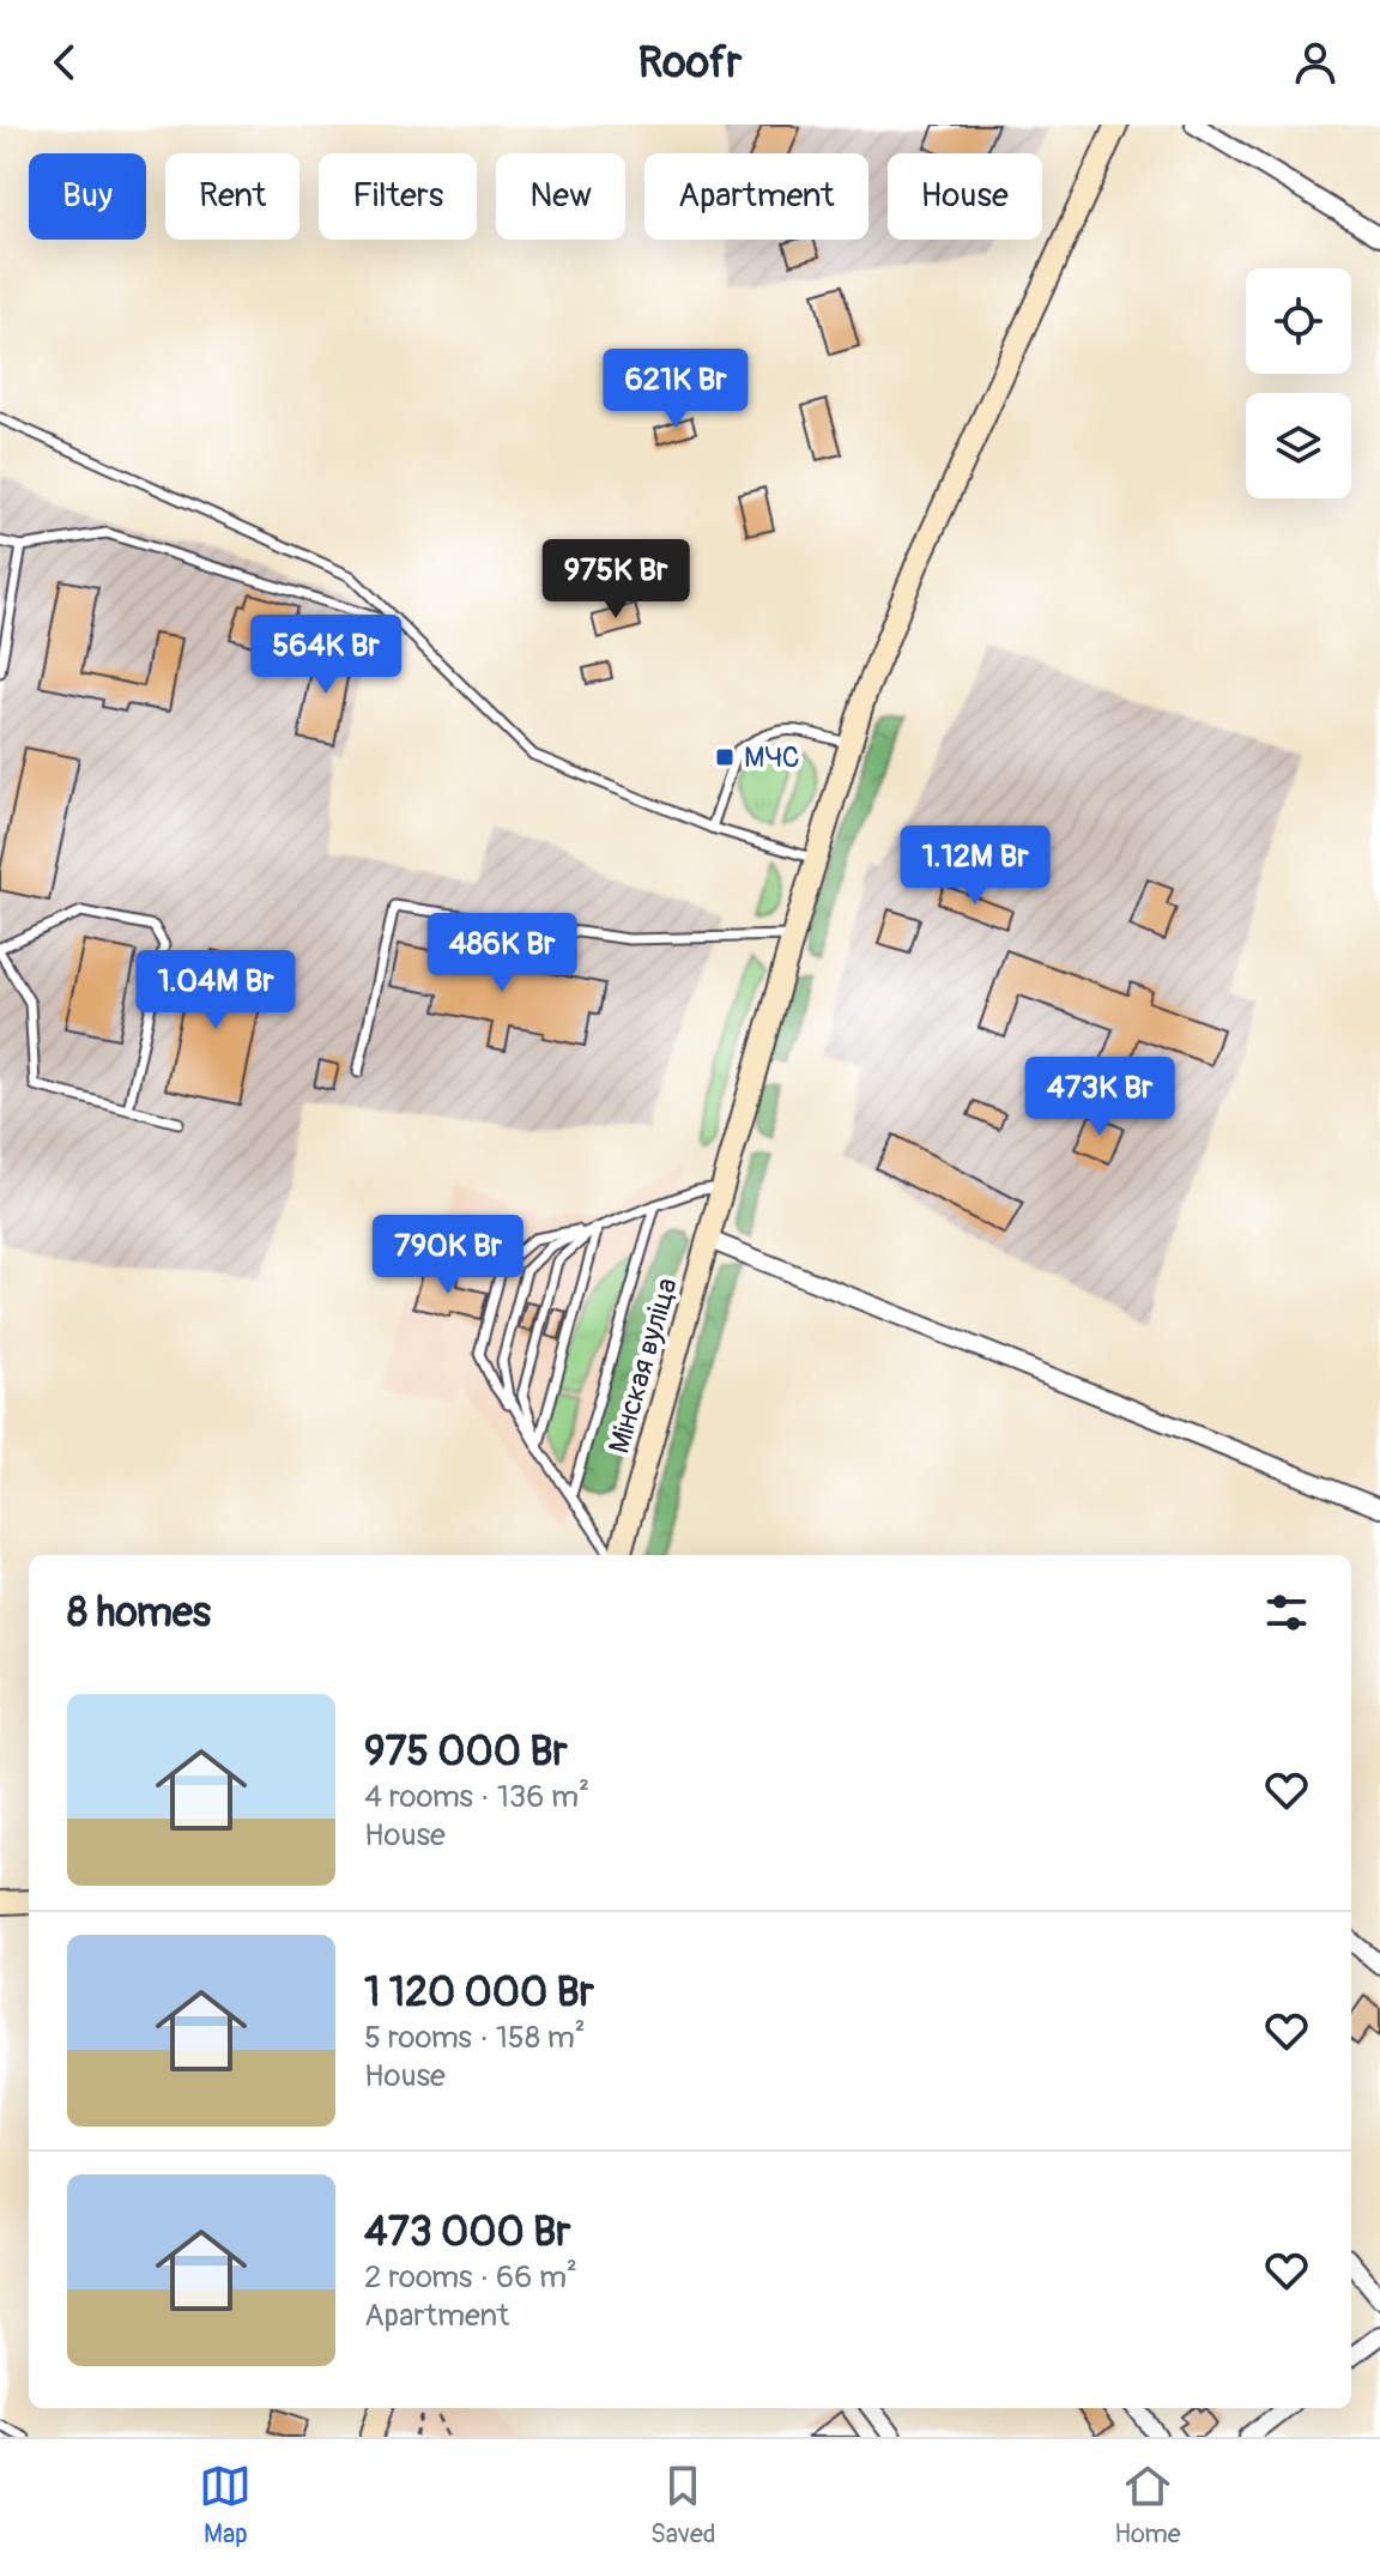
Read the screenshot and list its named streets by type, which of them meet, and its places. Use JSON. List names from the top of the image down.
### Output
{
  "streets": {
    "street": ["Мінская вуліца"]
  },
  "places": {
    "transit": ["МЧС"]
  },
  "page": {
    "header": "Roofr",
    "chip": [
      "Buy",
      "Rent",
      "Filters",
      "New",
      "Apartment",
      "House"
    ],
    "price": [
      "621K Br",
      "975K Br",
      "564K Br",
      "1.12M Br",
      "486K Br",
      "1.04M Br",
      "473K Br",
      "790K Br"
    ],
    "heading": "8 homes",
    "list": [
      {
        "name": "975 000 Br",
        "note": "4 rooms · 136 m² · House"
      },
      {
        "name": "1 120 000 Br",
        "note": "5 rooms · 158 m² · House"
      },
      {
        "name": "473 000 Br",
        "note": "2 rooms · 66 m² · Apartment"
      }
    ],
    "tabs": ["Map", "Saved", "Home"]
  }
}
